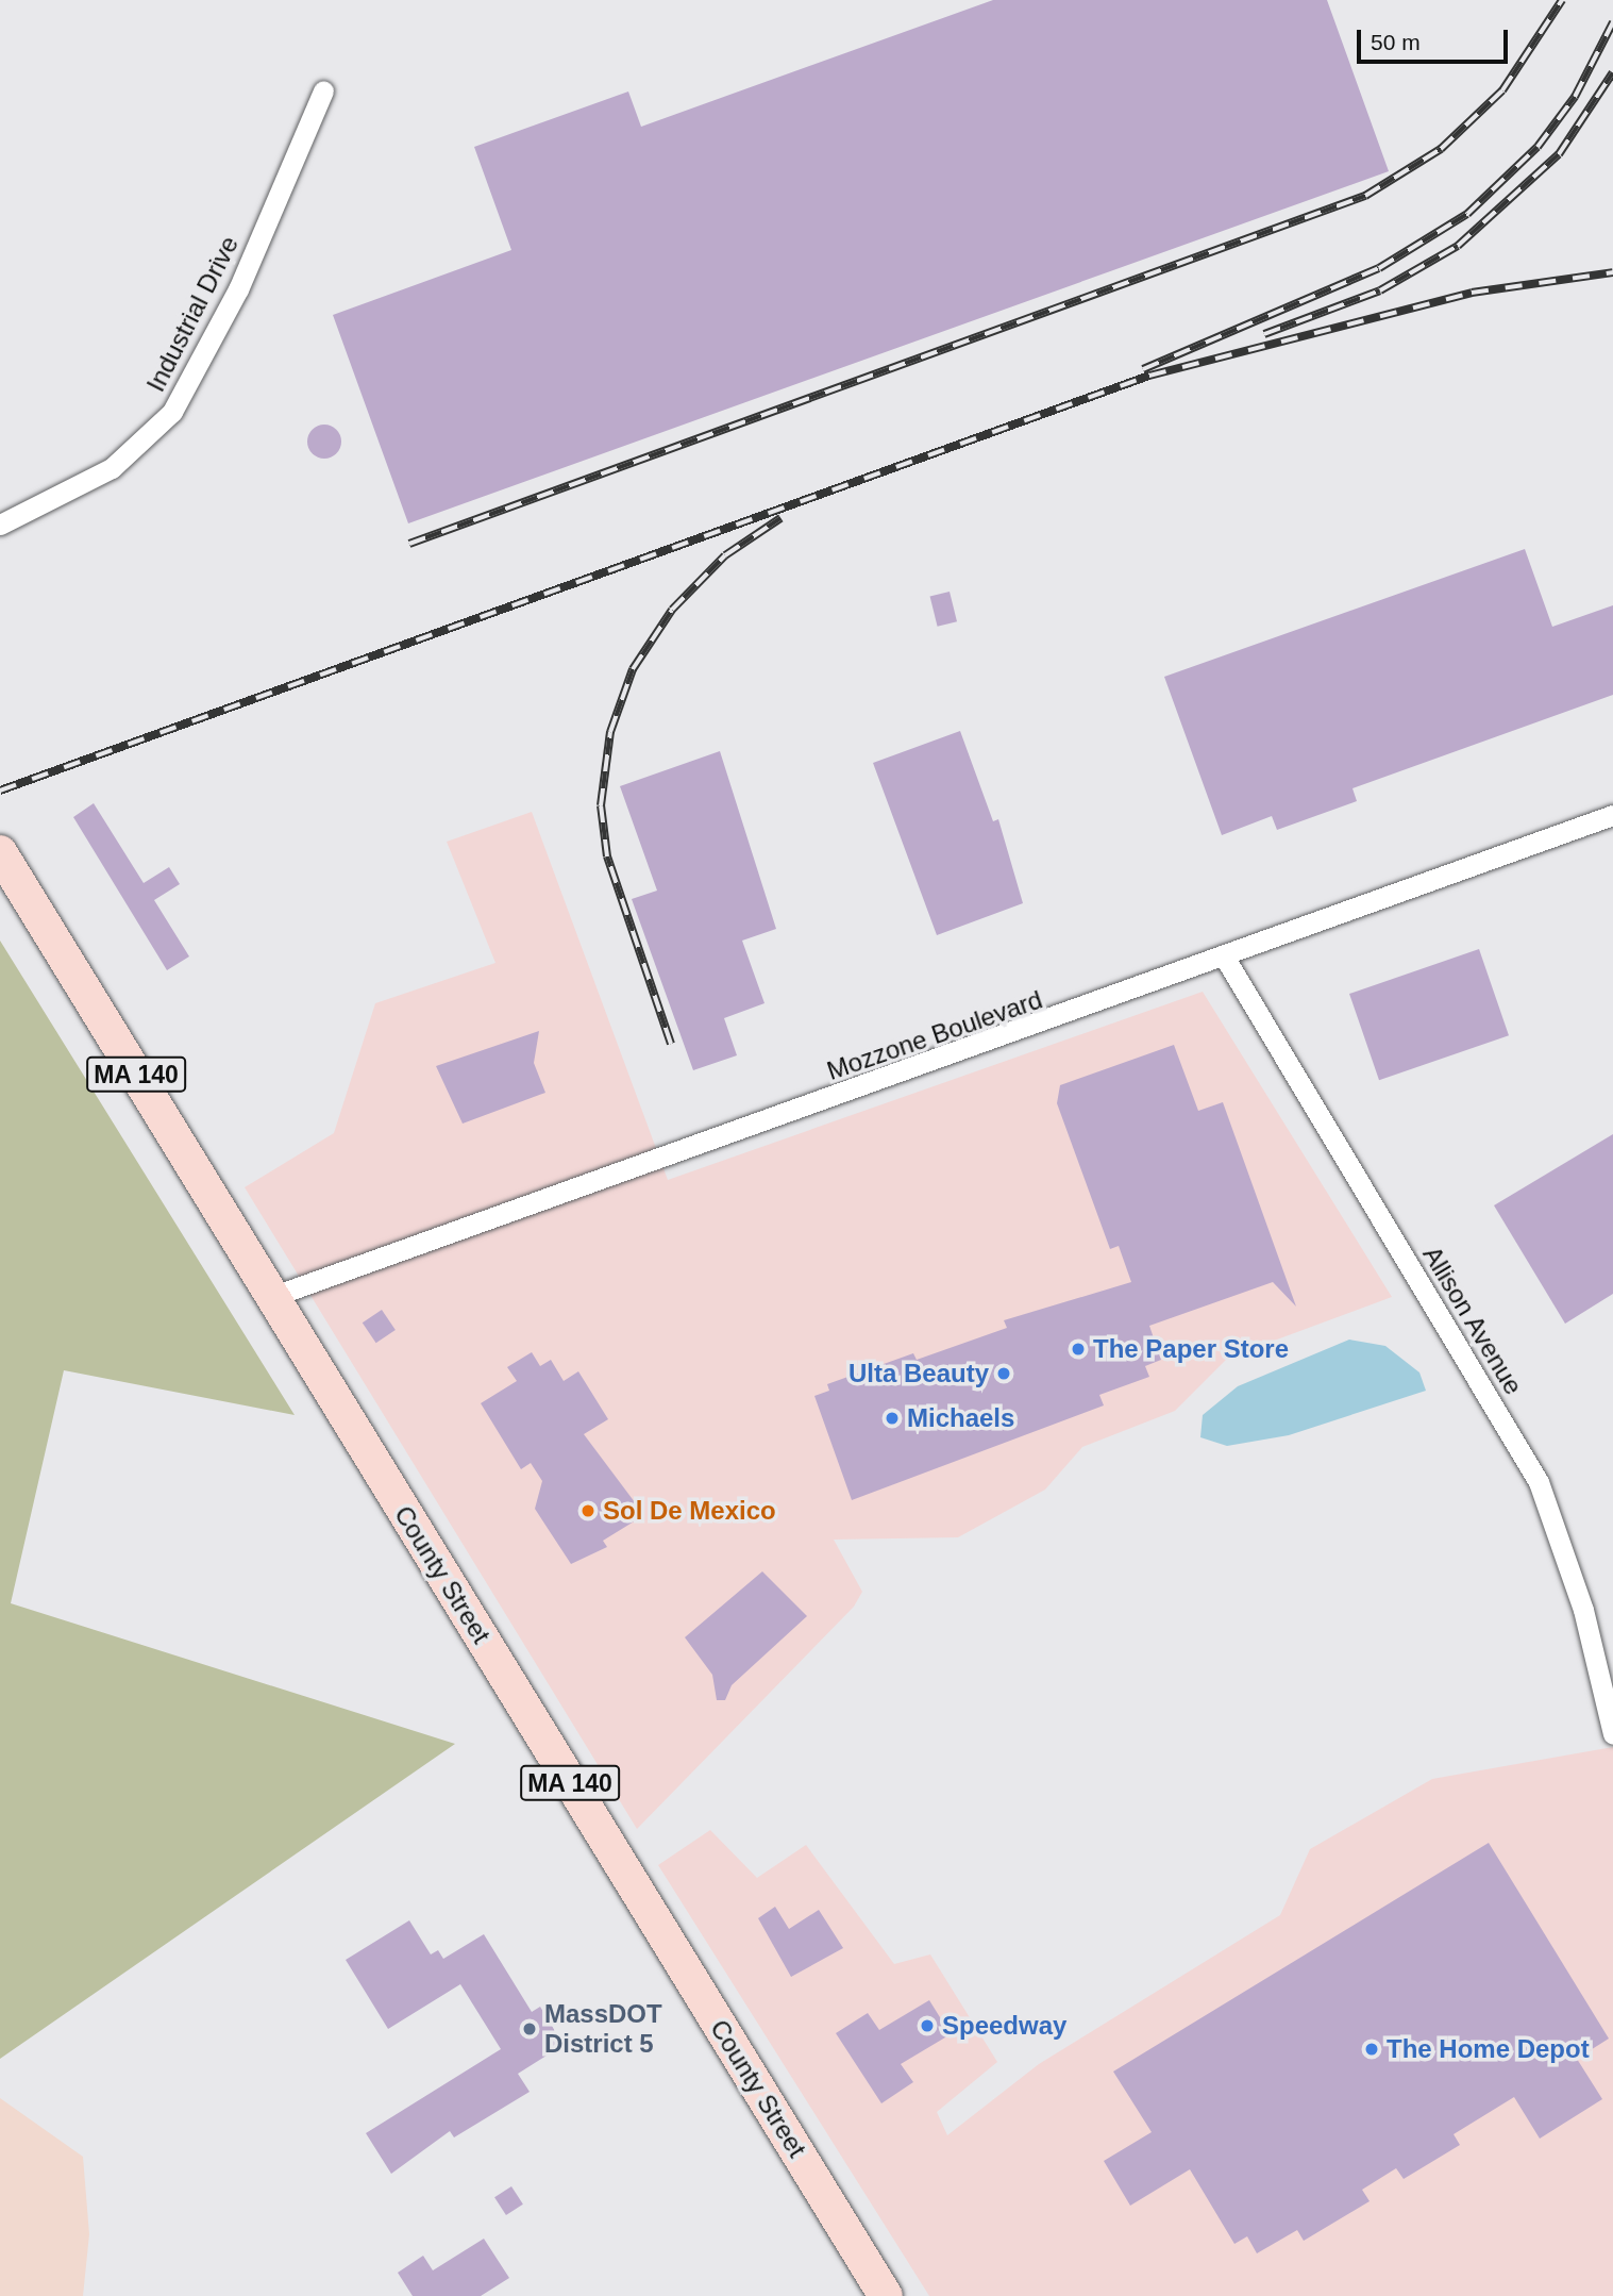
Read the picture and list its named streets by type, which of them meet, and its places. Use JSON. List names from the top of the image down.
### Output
{
  "streets": {
    "main road": ["MA 140", "County Street"],
    "street": ["Industrial Drive", "Mozzone Boulevard", "Allison Avenue"]
  },
  "crossings": [
    ["Mozzone Boulevard", "Allison Avenue"],
    ["Mozzone Boulevard", "County Street"]
  ],
  "places": [
    "The Paper Store",
    "Ulta Beauty",
    "Michaels",
    "Sol De Mexico",
    "Speedway",
    "MassDOT District 5",
    "The Home Depot"
  ],
  "scale_bar": "50 m"
}
